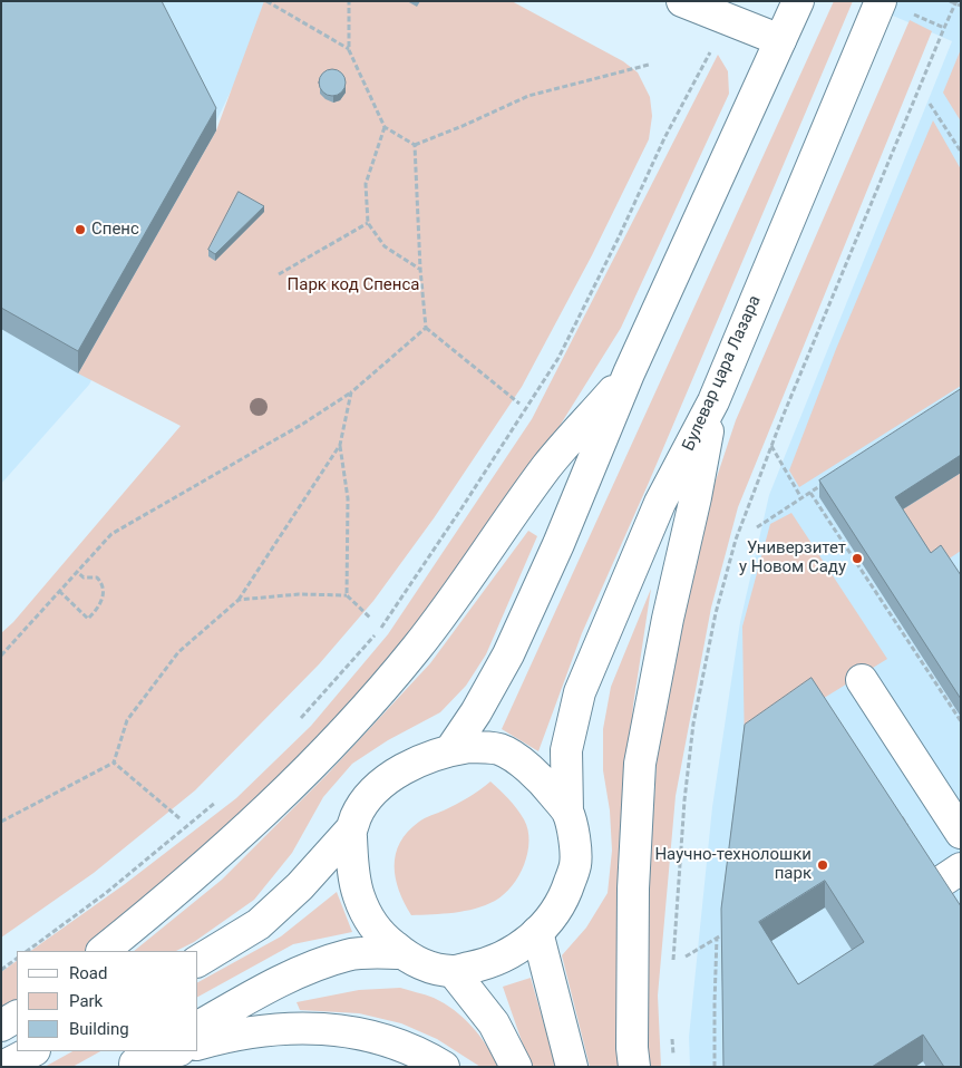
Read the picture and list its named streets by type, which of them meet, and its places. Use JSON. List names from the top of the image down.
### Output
{
  "streets": {
    "main road": ["Булевар цара Лазара"]
  },
  "parks": ["Парк код Спенса"],
  "places": ["Спенс", "Универзитет у Новом Саду", "Научно-технолошки парк"],
  "legend": ["Road", "Park", "Building"]
}
